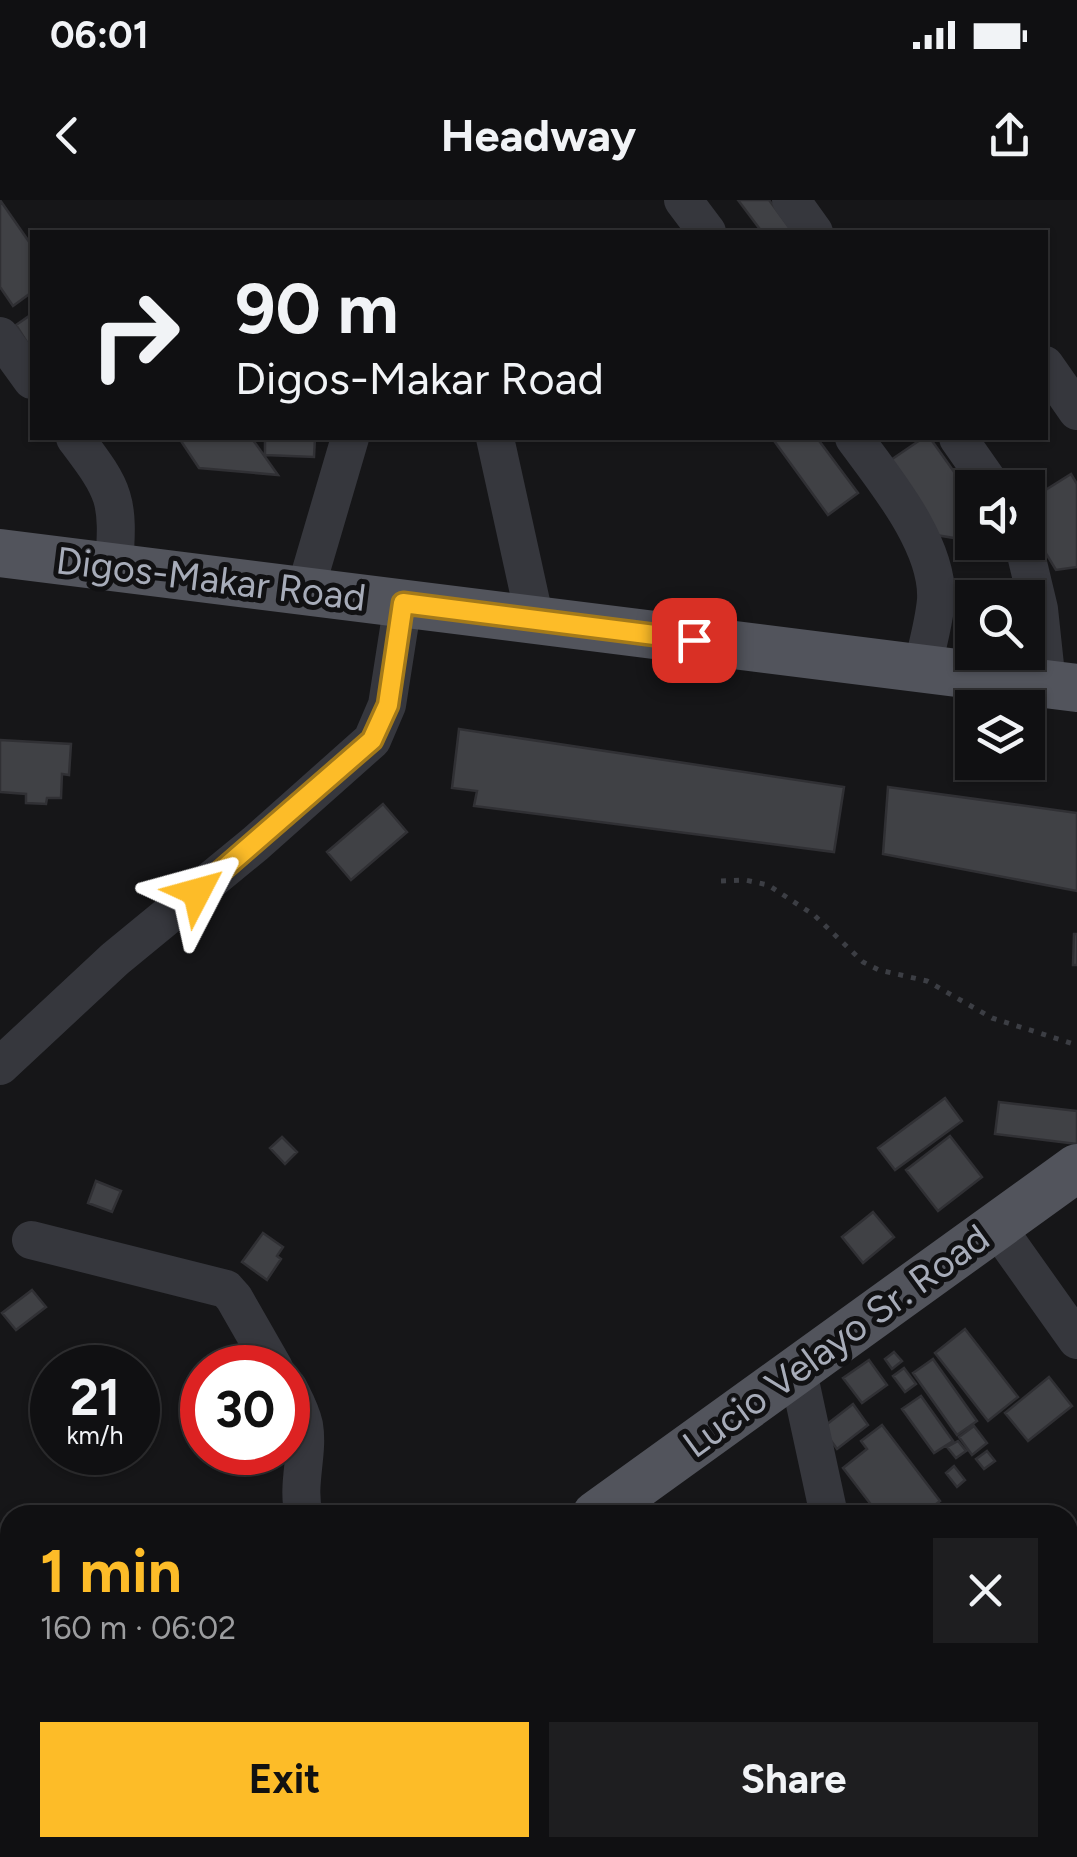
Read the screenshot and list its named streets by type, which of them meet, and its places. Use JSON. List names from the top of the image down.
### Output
{
  "streets": {
    "main road": ["Digos-Makar Road", "Lucio Velayo Sr. Road"]
  },
  "page": {
    "status": "06:01",
    "header": "Headway",
    "turn": ["90 m", "Digos-Makar Road"],
    "speed": "21 km/h",
    "limit": "30",
    "heading": ["1 min", "160 m · 06:02"],
    "buttons": ["Exit", "Share"]
  }
}
